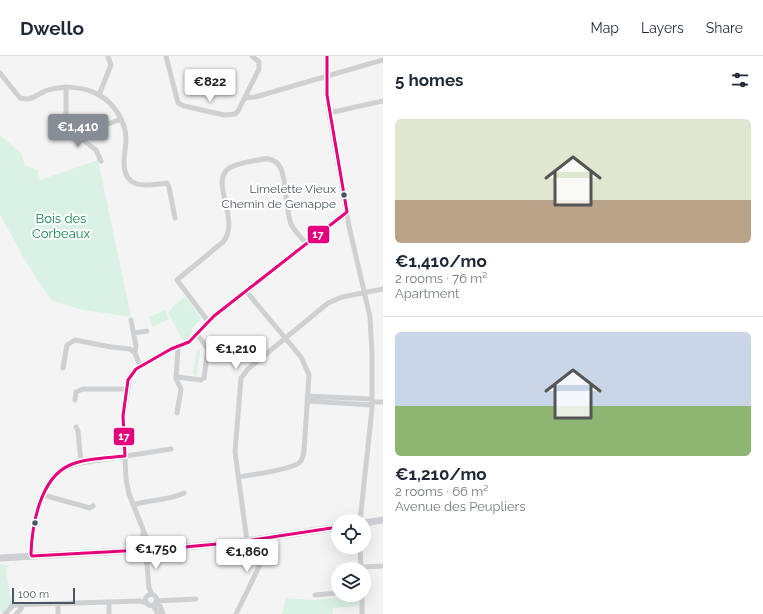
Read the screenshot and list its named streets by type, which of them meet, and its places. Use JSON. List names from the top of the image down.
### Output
{
  "parks": ["Bois des Corbeaux"],
  "places": ["Limelette Vieux Chemin de Genappe"],
  "lines": ["transit line 17"],
  "scale_bar": "100 m",
  "page": {
    "header": "Dwello",
    "nav": ["Map", "Layers", "Share"],
    "heading": "5 homes",
    "price": [
      "€822",
      "€1,410",
      "€1,210",
      "€1,750",
      "€1,860"
    ],
    "list": [
      {
        "name": "€1,410/mo",
        "note": "2 rooms · 76 m² · Apartment"
      },
      {
        "name": "€1,210/mo",
        "note": "2 rooms · 66 m² · Avenue des Peupliers"
      }
    ],
    "scale": "100 m"
  }
}
